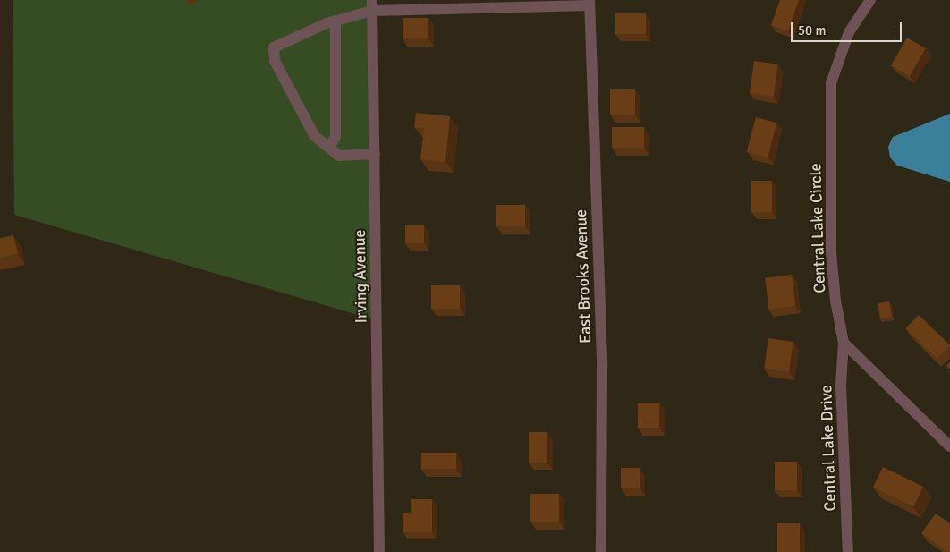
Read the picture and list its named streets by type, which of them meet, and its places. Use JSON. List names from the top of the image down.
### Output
{
  "streets": {
    "street": [
      "Central Lake Circle",
      "Irving Avenue",
      "East Brooks Avenue",
      "Central Lake Drive"
    ]
  },
  "crossings": [
    ["Central Lake Circle", "Central Lake Drive"]
  ],
  "scale_bar": "50 m"
}
